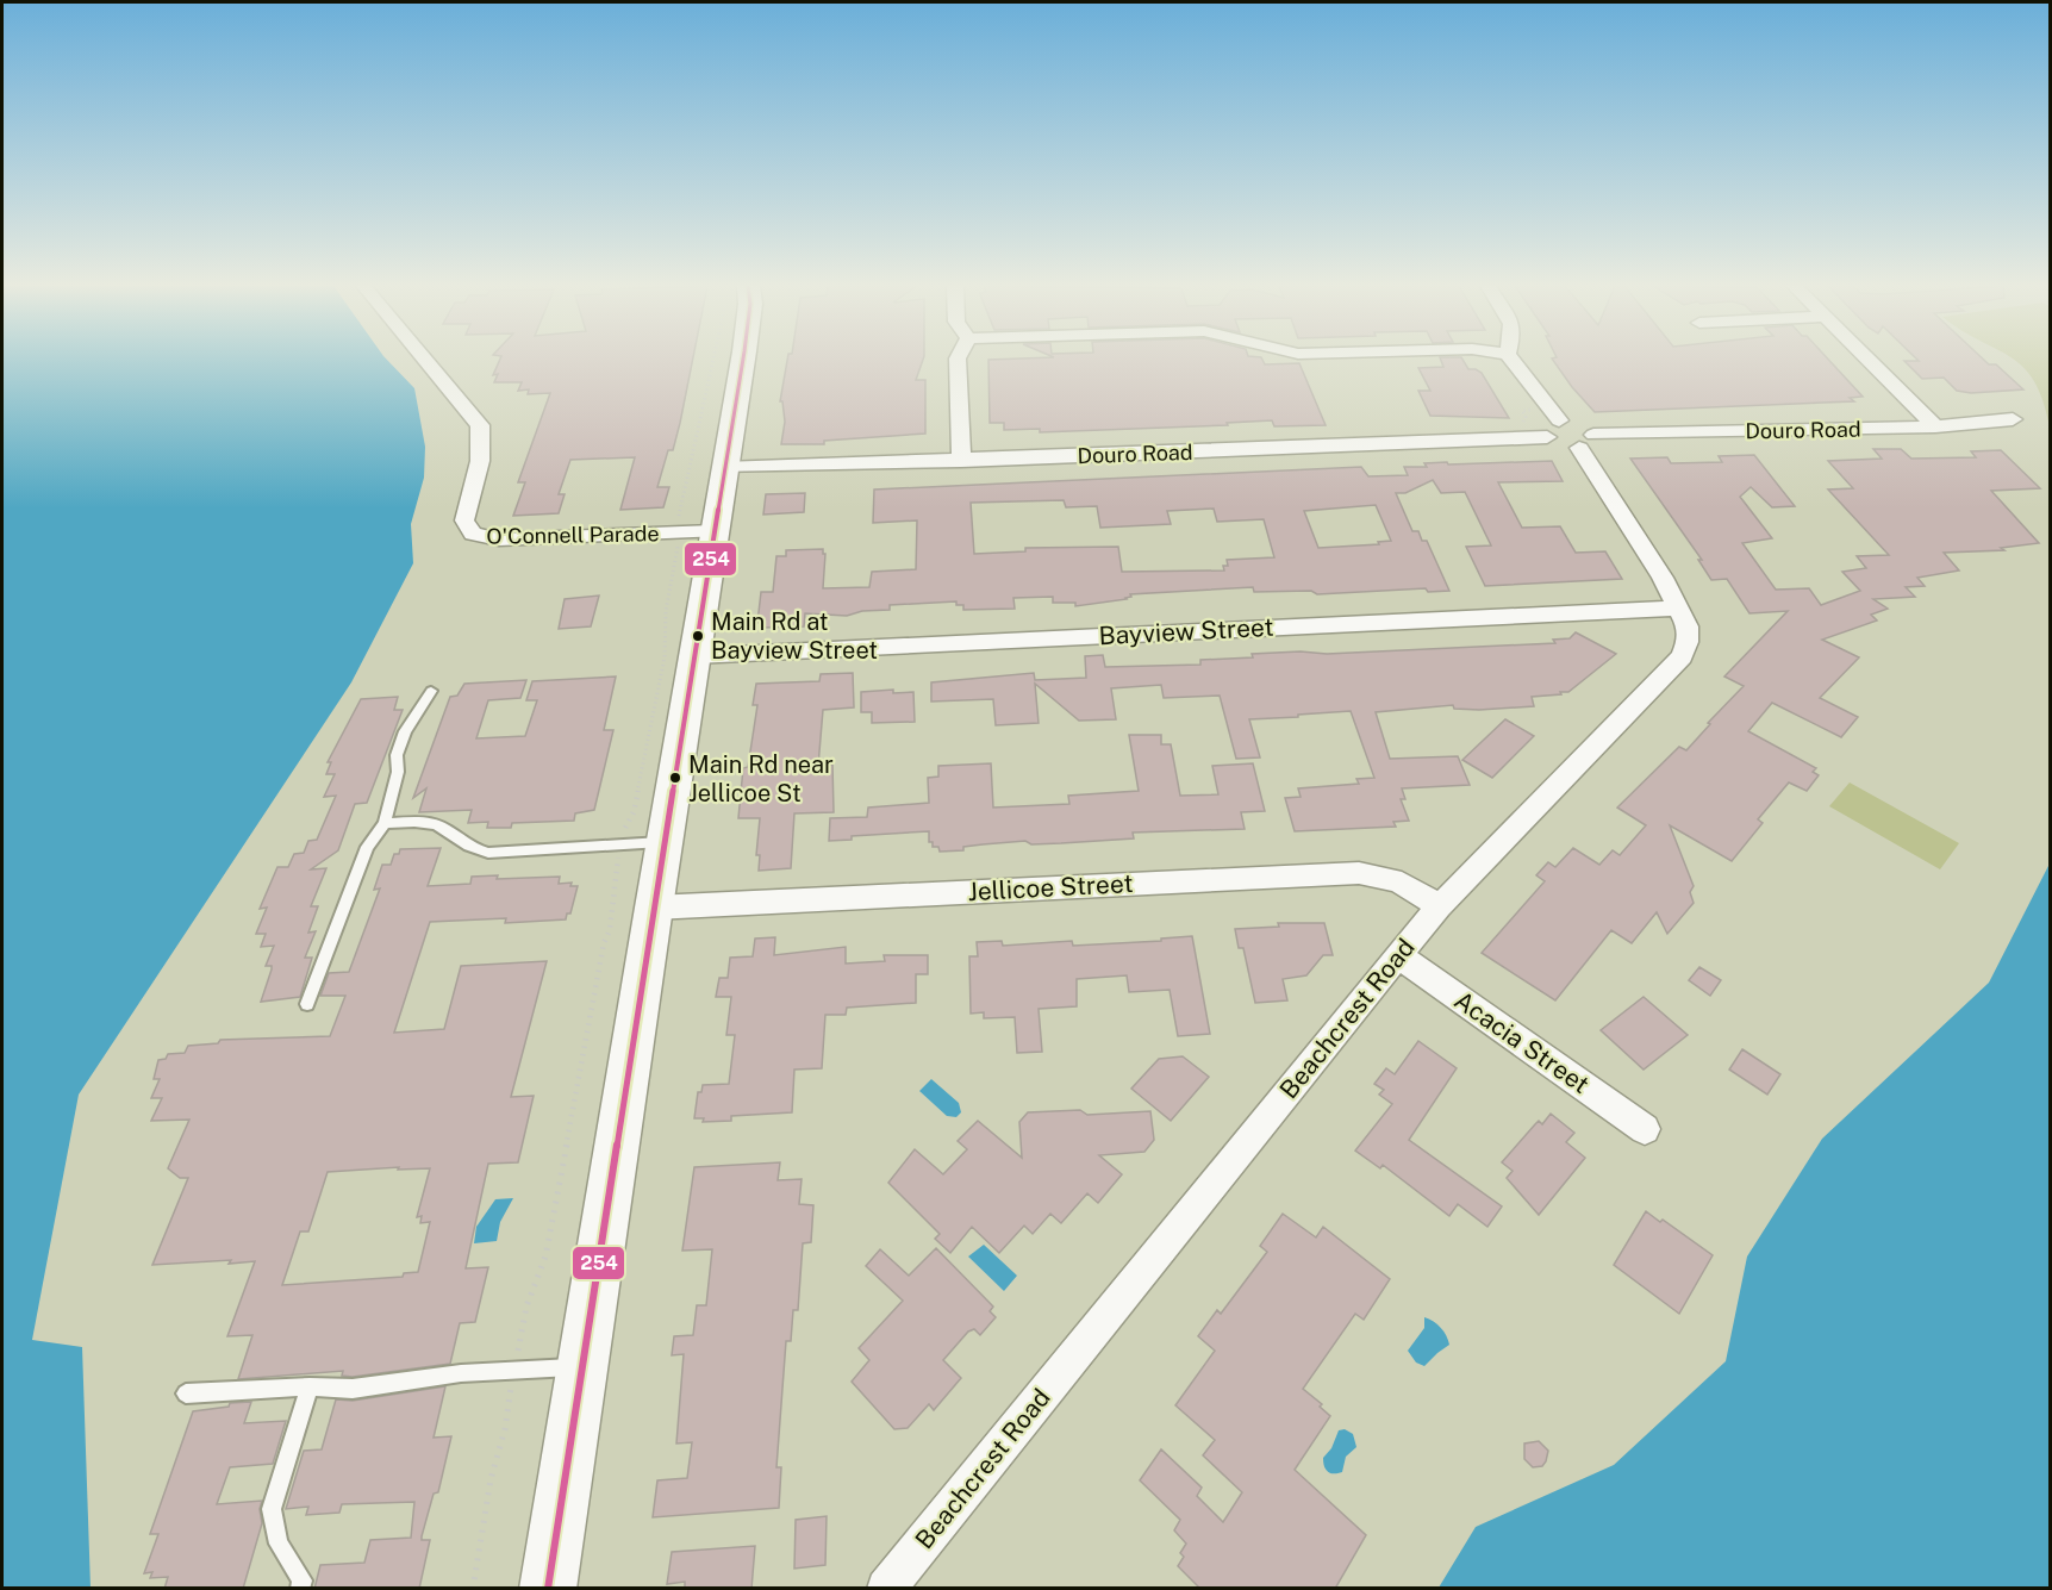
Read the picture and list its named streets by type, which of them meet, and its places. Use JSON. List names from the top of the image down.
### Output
{
  "streets": {
    "street": [
      "Douro Road",
      "O'Connell Parade",
      "Bayview Street",
      "Jellicoe Street",
      "Beachcrest Road",
      "Acacia Street"
    ]
  },
  "crossings": [
    ["Douro Road", "Beachcrest Road"],
    ["Bayview Street", "Beachcrest Road"],
    ["Jellicoe Street", "Beachcrest Road"],
    ["Beachcrest Road", "Acacia Street"]
  ],
  "places": ["Main Rd at Bayview Street", "Main Rd near Jellicoe St"],
  "lines": ["transit line 254"]
}
